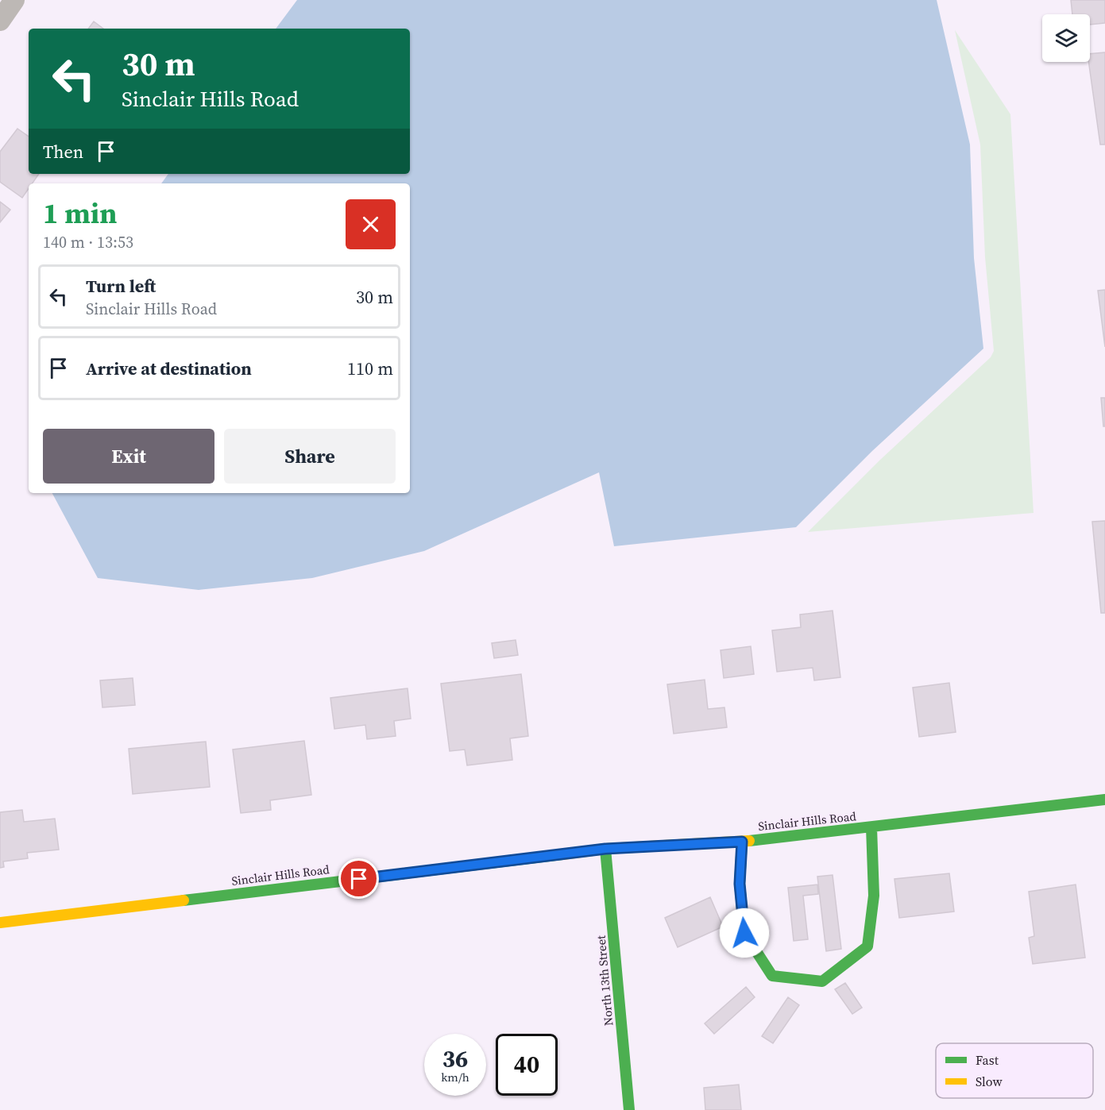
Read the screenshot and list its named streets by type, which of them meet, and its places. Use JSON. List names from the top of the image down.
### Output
{
  "streets": {
    "street": ["Sinclair Hills Road", "North 13th Street"]
  },
  "crossings": [
    ["Sinclair Hills Road", "North 13th Street"]
  ],
  "legend": ["Fast", "Slow"],
  "page": {
    "turn": ["30 m", "Sinclair Hills Road"],
    "then": "Then",
    "heading": ["1 min", "140 m · 13:53"],
    "list": [
      {
        "name": "Turn left",
        "note": "Sinclair Hills Road",
        "value": "30 m"
      },
      {
        "name": "Arrive at destination",
        "value": "110 m"
      }
    ],
    "buttons": ["Exit", "Share"],
    "speed": "36 km/h",
    "limit": "40"
  }
}
